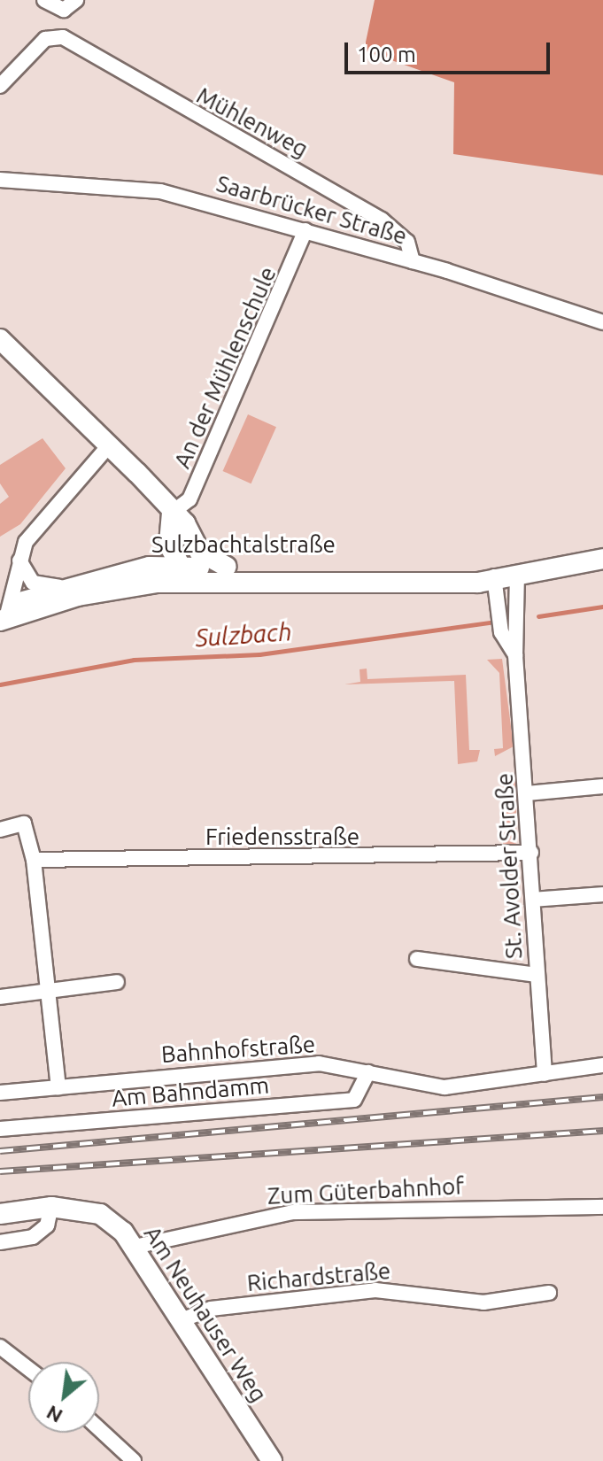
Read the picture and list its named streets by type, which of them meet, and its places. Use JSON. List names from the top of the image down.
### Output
{
  "streets": {
    "street": [
      "Mühlenweg",
      "Saarbrücker Straße",
      "An der Mühlenschule",
      "Sulzbachtalstraße",
      "Friedensstraße",
      "St. Avolder Straße",
      "Bahnhofstraße",
      "Am Bahndamm",
      "Zum Güterbahnhof",
      "Richardstraße",
      "Am Neuhauser Weg"
    ]
  },
  "crossings": [
    ["Mühlenweg", "Saarbrücker Straße"],
    ["Saarbrücker Straße", "An der Mühlenschule"],
    ["Sulzbachtalstraße", "St. Avolder Straße"],
    ["Friedensstraße", "St. Avolder Straße"],
    ["St. Avolder Straße", "Bahnhofstraße"],
    ["Bahnhofstraße", "Am Bahndamm"],
    ["Zum Güterbahnhof", "Am Neuhauser Weg"],
    ["Richardstraße", "Am Neuhauser Weg"]
  ],
  "water": ["Sulzbach"],
  "scale_bar": "100 m",
  "north": "bottom left"
}
